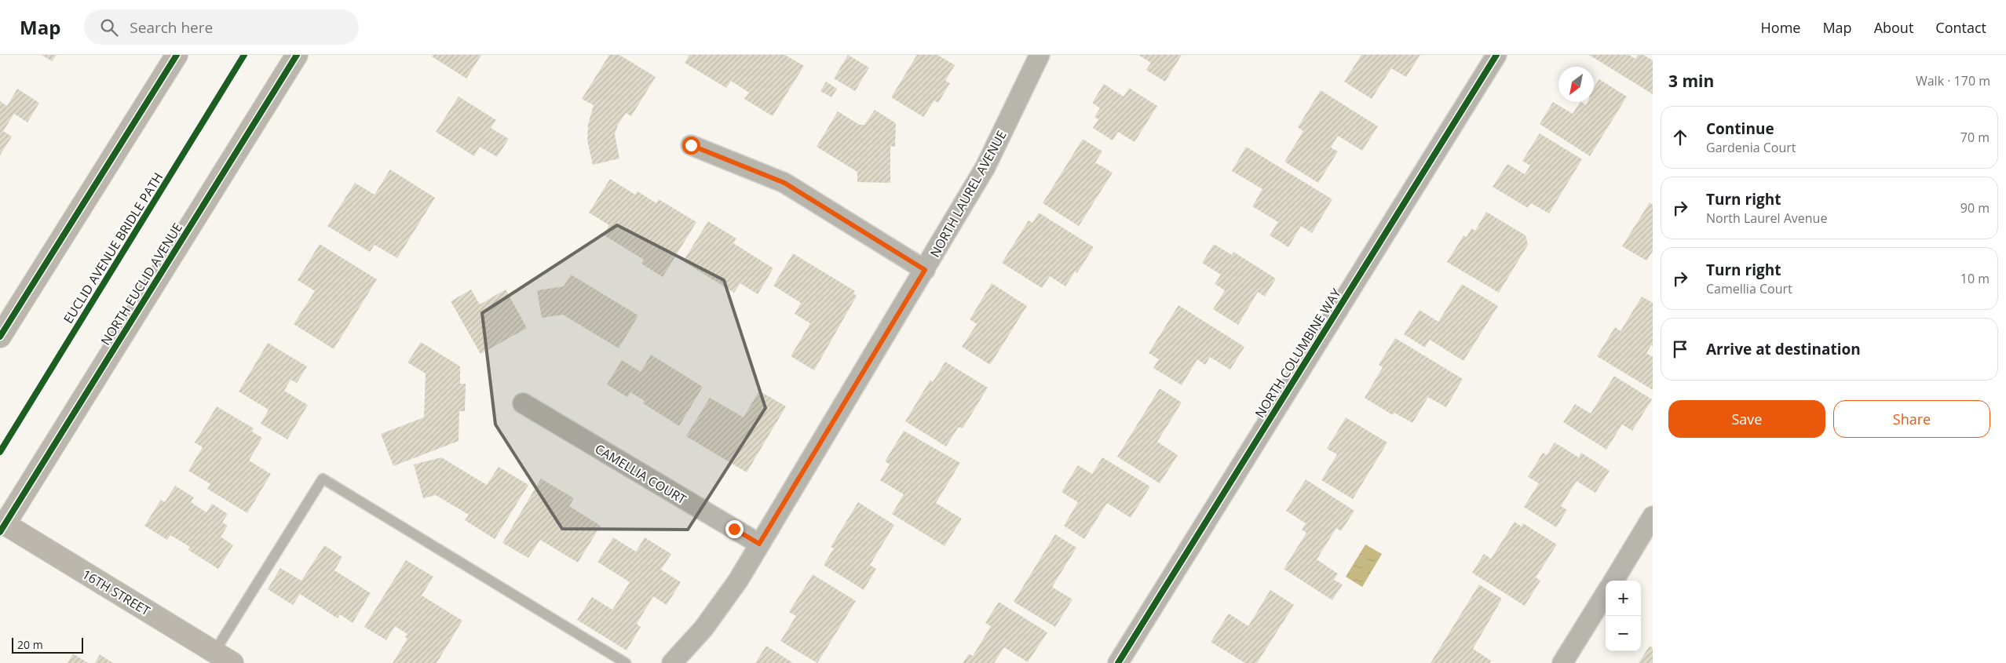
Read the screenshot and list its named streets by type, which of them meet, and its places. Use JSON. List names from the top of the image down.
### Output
{
  "streets": {
    "main road": ["NORTH EUCLID AVENUE", "16TH STREET"],
    "street": ["NORTH LAUREL AVENUE", "NORTH COLUMBINE WAY", "CAMELLIA COURT"],
    "cycle path": ["EUCLID AVENUE BRIDLE PATH"]
  },
  "crossings": [
    ["NORTH LAUREL AVENUE", "CAMELLIA COURT"],
    ["NORTH EUCLID AVENUE", "16TH STREET"]
  ],
  "scale_bar": "20 m",
  "north": "bottom left",
  "page": {
    "header": "Map",
    "search": "Search here",
    "nav": [
      "Home",
      "Map",
      "About",
      "Contact"
    ],
    "heading": ["3 min", "Walk · 170 m"],
    "list": [
      ["Continue", "Gardenia Court", "70 m"],
      ["Turn right", "North Laurel Avenue", "90 m"],
      ["Turn right", "Camellia Court", "10 m"],
      "Arrive at destination"
    ],
    "buttons": ["Save", "Share"],
    "map_buttons": ["+", "−"],
    "scale": "20 m"
  }
}
